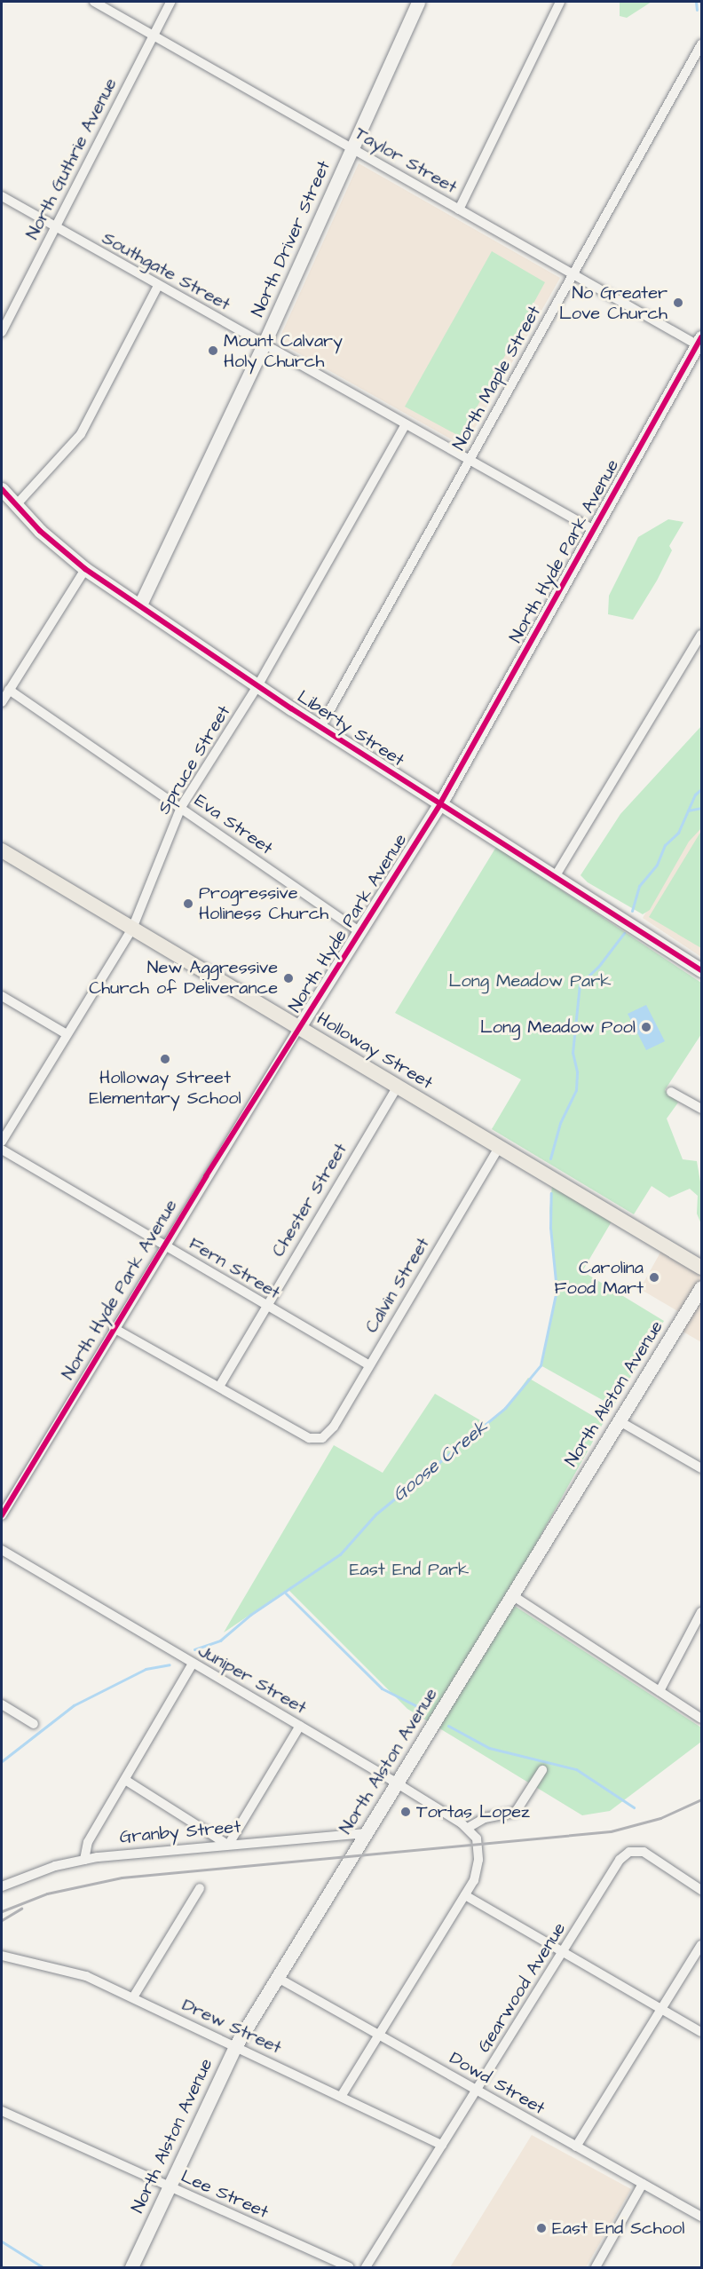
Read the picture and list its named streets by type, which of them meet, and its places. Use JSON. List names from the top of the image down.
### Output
{
  "streets": {
    "main road": ["Holloway Street"],
    "street": [
      "North Guthrie Avenue",
      "Taylor Street",
      "North Driver Street",
      "Southgate Street",
      "North Maple Street",
      "North Hyde Park Avenue",
      "Liberty Street",
      "Spruce Street",
      "Eva Street",
      "Chester Street",
      "Fern Street",
      "Calvin Street",
      "North Alston Avenue",
      "Juniper Street",
      "Granby Street",
      "Gearwood Avenue",
      "Drew Street",
      "Dowd Street",
      "Lee Street"
    ]
  },
  "crossings": [
    ["North Guthrie Avenue", "Taylor Street"],
    ["North Guthrie Avenue", "Southgate Street"],
    ["Taylor Street", "North Driver Street"],
    ["Taylor Street", "North Maple Street"],
    ["Taylor Street", "North Hyde Park Avenue"],
    ["North Driver Street", "Southgate Street"],
    ["North Driver Street", "Liberty Street"],
    ["Southgate Street", "North Maple Street"],
    ["Southgate Street", "North Hyde Park Avenue"],
    ["Southgate Street", "Spruce Street"],
    ["North Maple Street", "Liberty Street"],
    ["North Hyde Park Avenue", "Liberty Street"],
    ["North Hyde Park Avenue", "Eva Street"],
    ["North Hyde Park Avenue", "Holloway Street"],
    ["North Hyde Park Avenue", "Fern Street"],
    ["Liberty Street", "Spruce Street"],
    ["Spruce Street", "Eva Street"],
    ["Spruce Street", "Holloway Street"],
    ["Holloway Street", "Chester Street"],
    ["Holloway Street", "Calvin Street"],
    ["Chester Street", "Fern Street"],
    ["Chester Street", "Calvin Street"],
    ["Fern Street", "Calvin Street"],
    ["North Alston Avenue", "Juniper Street"],
    ["North Alston Avenue", "Granby Street"],
    ["North Alston Avenue", "Drew Street"],
    ["North Alston Avenue", "Dowd Street"],
    ["North Alston Avenue", "Lee Street"],
    ["Gearwood Avenue", "Drew Street"],
    ["Gearwood Avenue", "Dowd Street"]
  ],
  "water": ["Goose Creek"],
  "parks": ["Long Meadow Park", "East End Park"],
  "places": [
    "No Greater Love Church",
    "Mount Calvary Holy Church",
    "Progressive Holiness Church",
    "New Aggressive Church of Deliverance",
    "Long Meadow Pool",
    "Holloway Street Elementary School",
    "Carolina Food Mart",
    "Tortas Lopez",
    "East End School"
  ]
}
